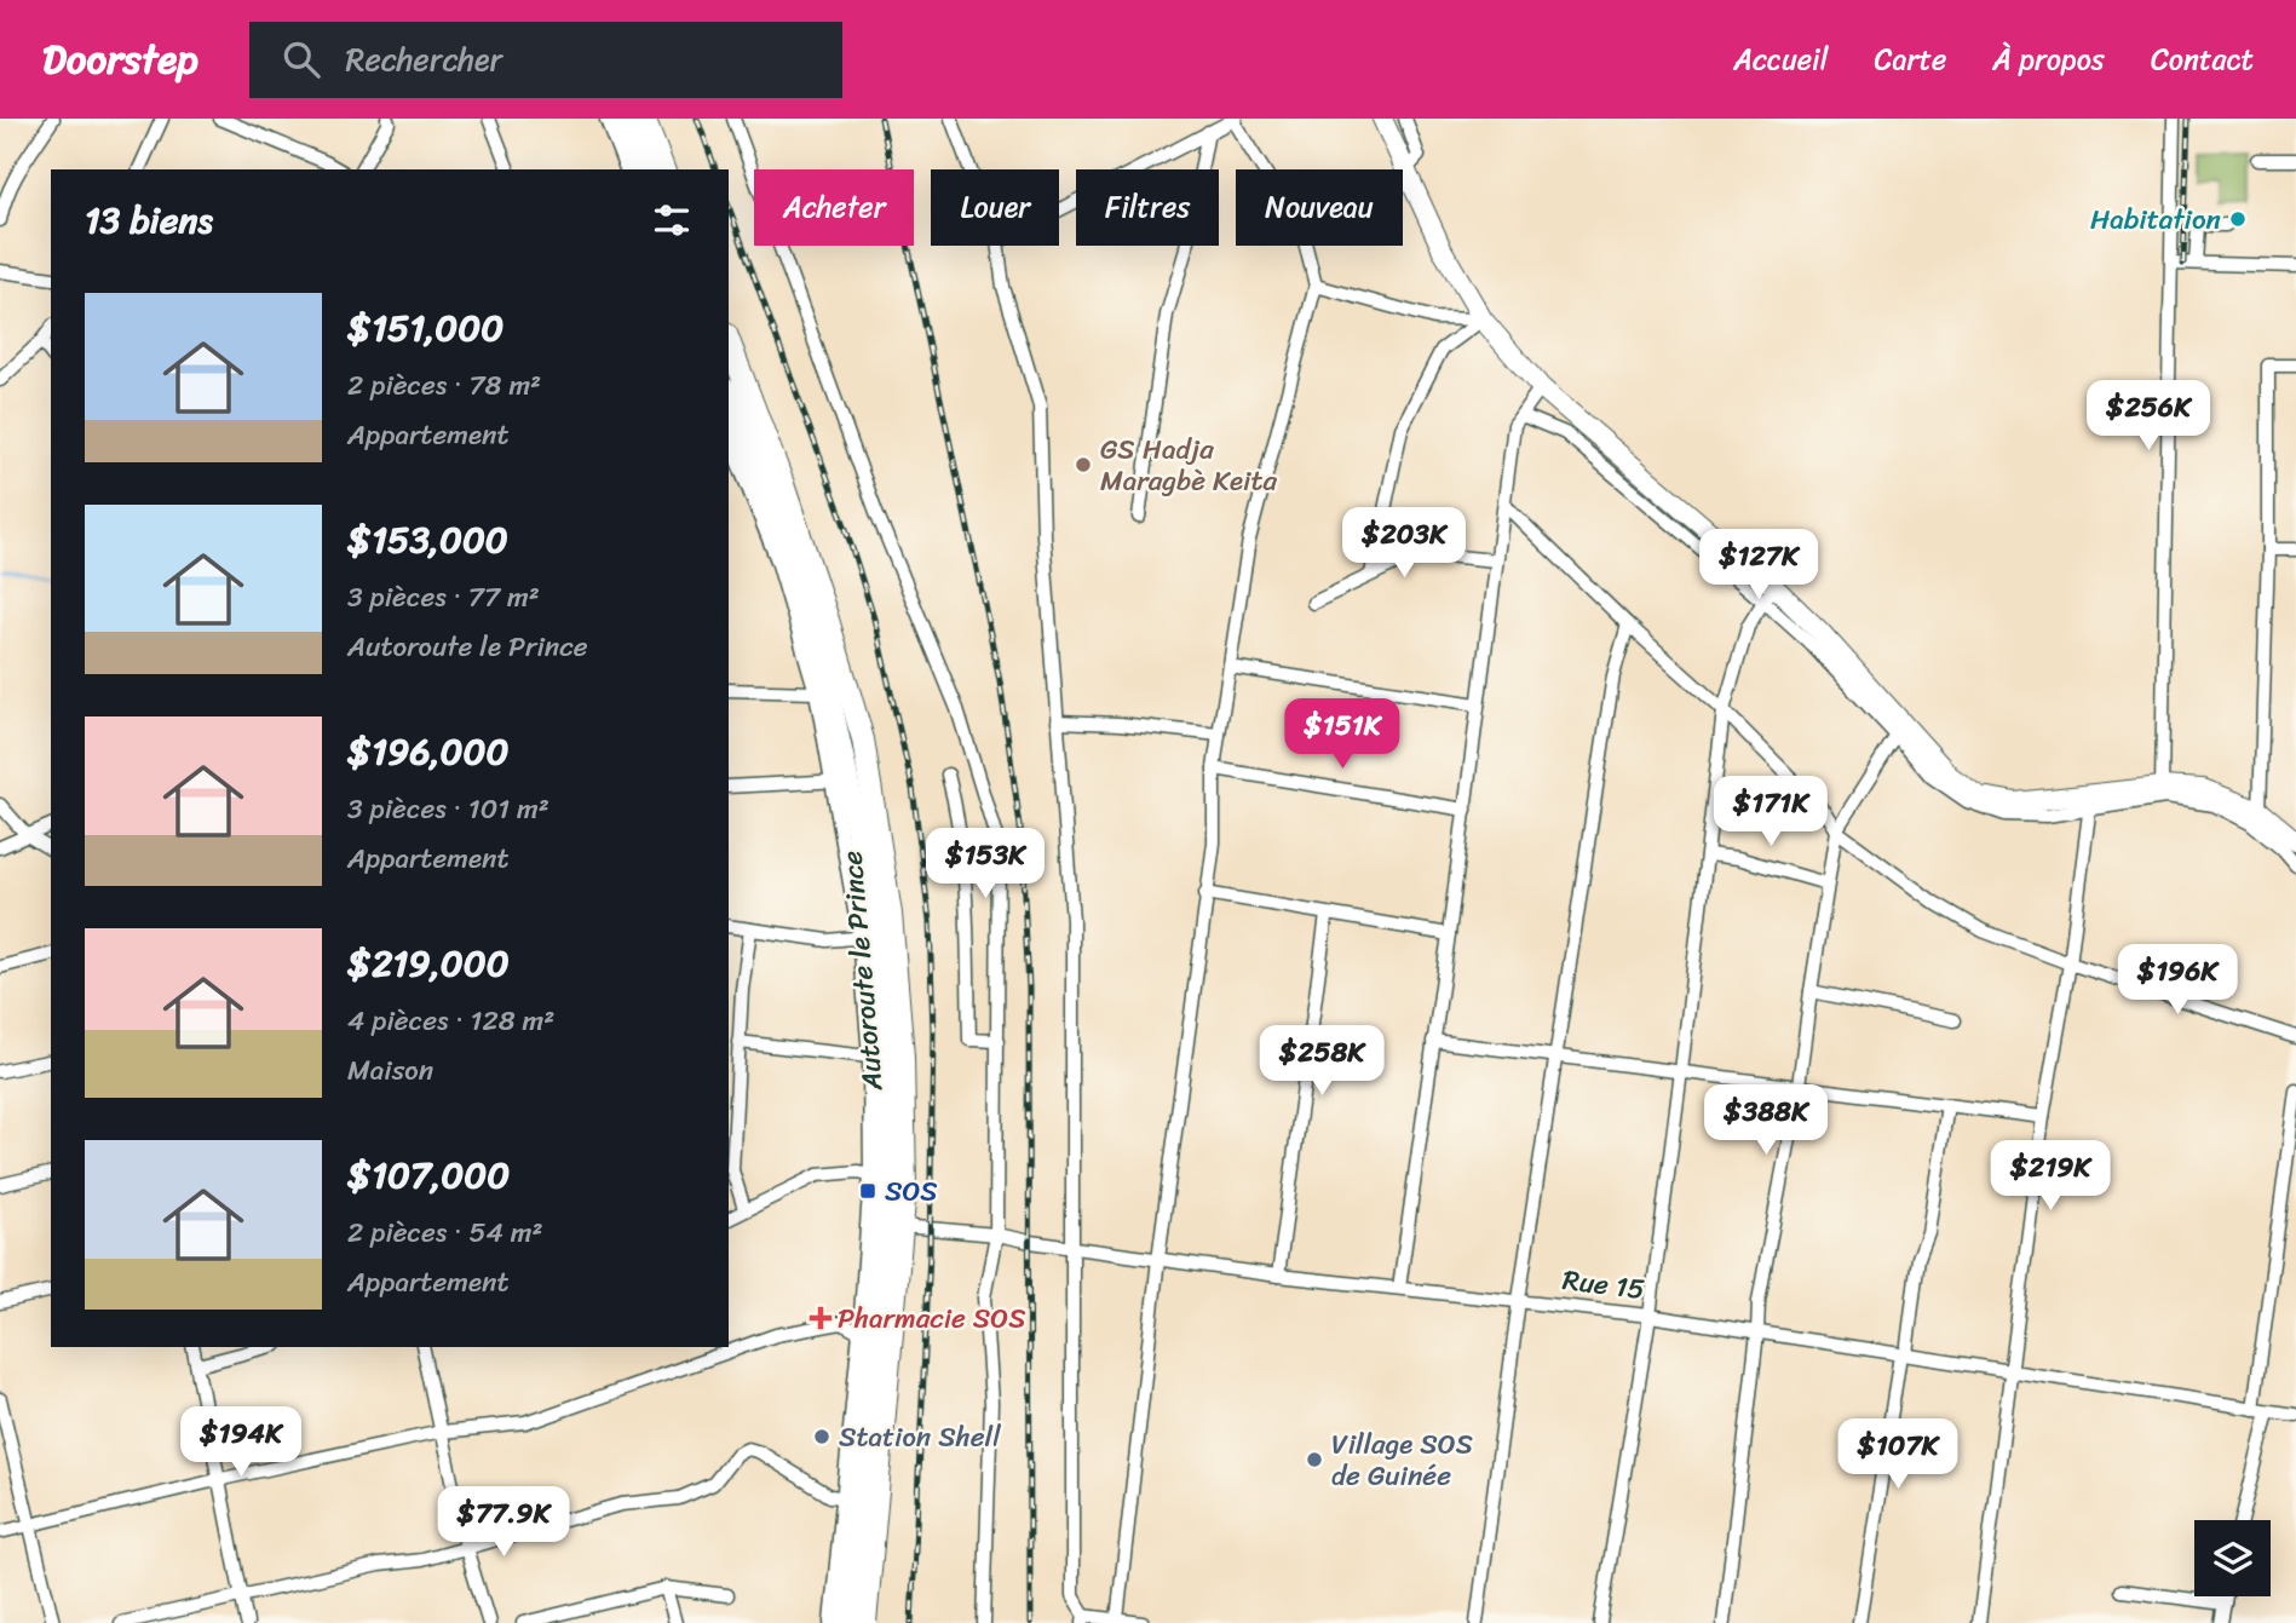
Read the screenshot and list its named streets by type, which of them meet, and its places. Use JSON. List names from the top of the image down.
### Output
{
  "streets": {
    "main road": ["Autoroute le Prince"],
    "street": ["Rue 15"]
  },
  "crossings": [
    ["Autoroute le Prince", "Rue 15"]
  ],
  "places": {
    "other": [
      "Habitation",
      "GS Hadja Maragbè Keita",
      "Station Shell",
      "Village SOS de Guinée"
    ],
    "transit": ["SOS"],
    "health": ["Pharmacie SOS"]
  },
  "page": {
    "header": "Doorstep",
    "search": "Rechercher",
    "nav": [
      "Accueil",
      "Carte",
      "À propos",
      "Contact"
    ],
    "chip": [
      "Acheter",
      "Louer",
      "Filtres",
      "Nouveau"
    ],
    "heading": "13 biens",
    "list": [
      {
        "name": "$151,000",
        "note": "2 pièces · 78 m² · Appartement"
      },
      {
        "name": "$153,000",
        "note": "3 pièces · 77 m² · Autoroute le Prince"
      },
      {
        "name": "$196,000",
        "note": "3 pièces · 101 m² · Appartement"
      },
      {
        "name": "$219,000",
        "note": "4 pièces · 128 m² · Maison"
      },
      {
        "name": "$107,000",
        "note": "2 pièces · 54 m² · Appartement"
      }
    ],
    "price": [
      "$256K",
      "$203K",
      "$127K",
      "$151K",
      "$171K",
      "$153K",
      "$196K",
      "$258K",
      "$388K",
      "$219K",
      "$194K",
      "$107K",
      "$77.9K"
    ]
  }
}
